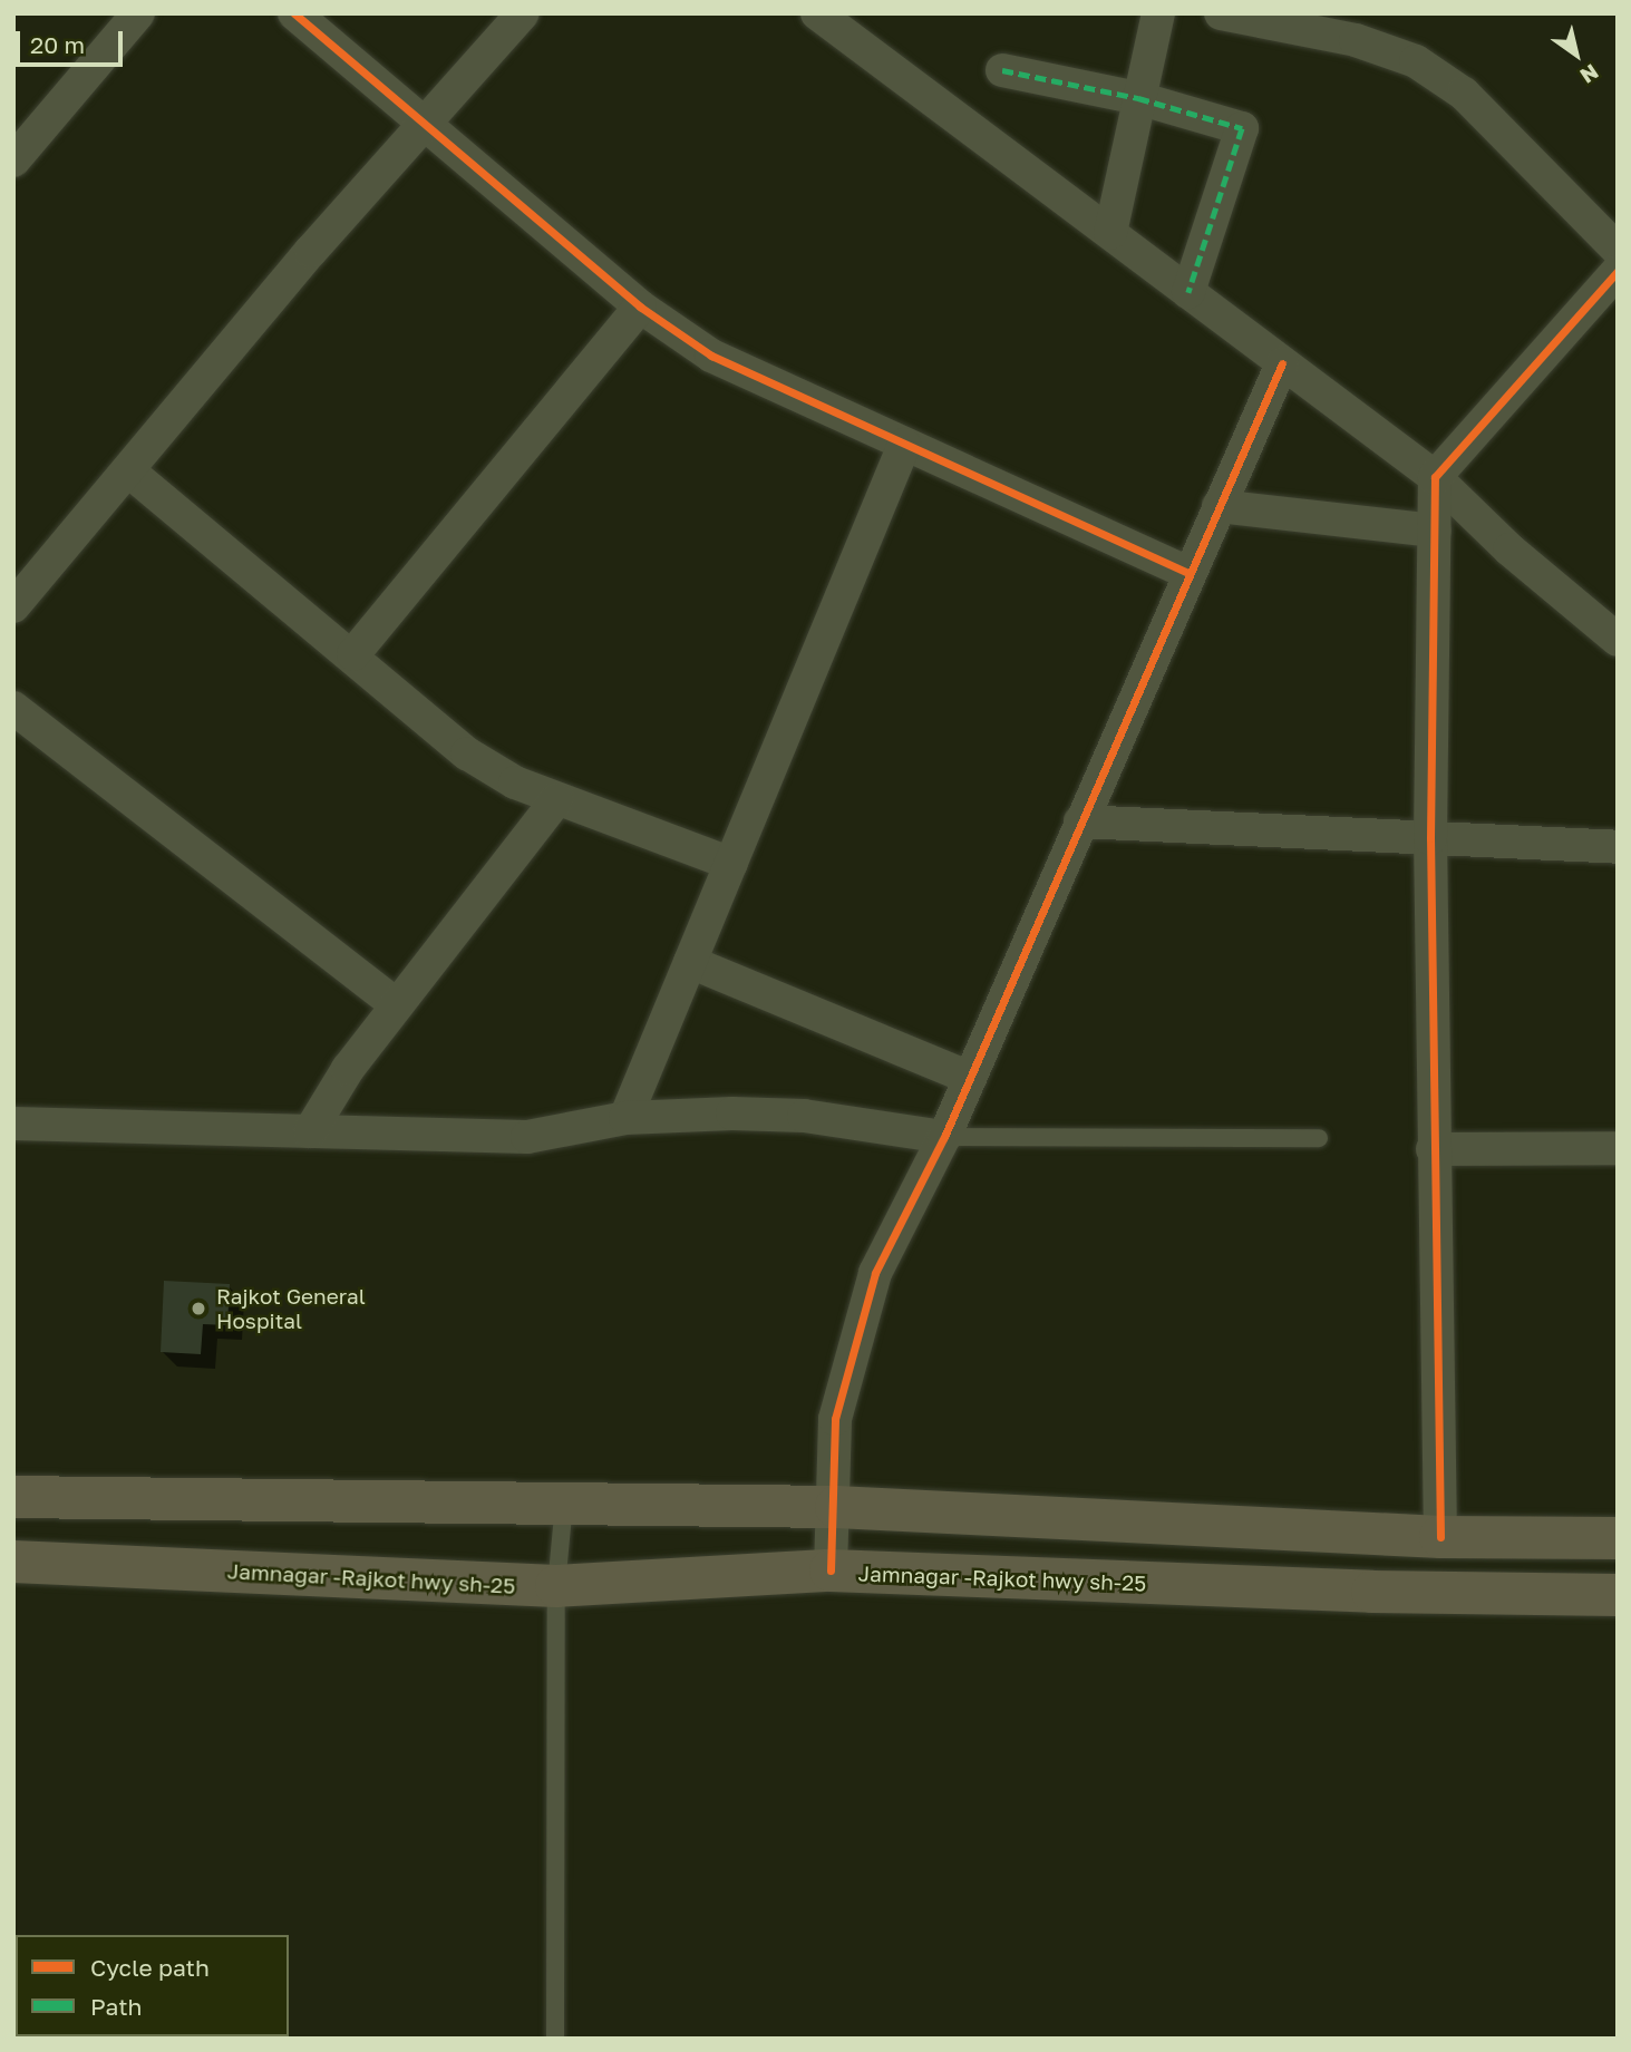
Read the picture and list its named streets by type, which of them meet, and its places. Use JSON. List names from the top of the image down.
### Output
{
  "streets": {
    "main road": ["Jamnagar -Rajkot hwy sh-25"]
  },
  "places": ["Rajkot General Hospital"],
  "legend": ["Cycle path", "Path"],
  "scale_bar": "20 m",
  "north": "bottom right"
}
